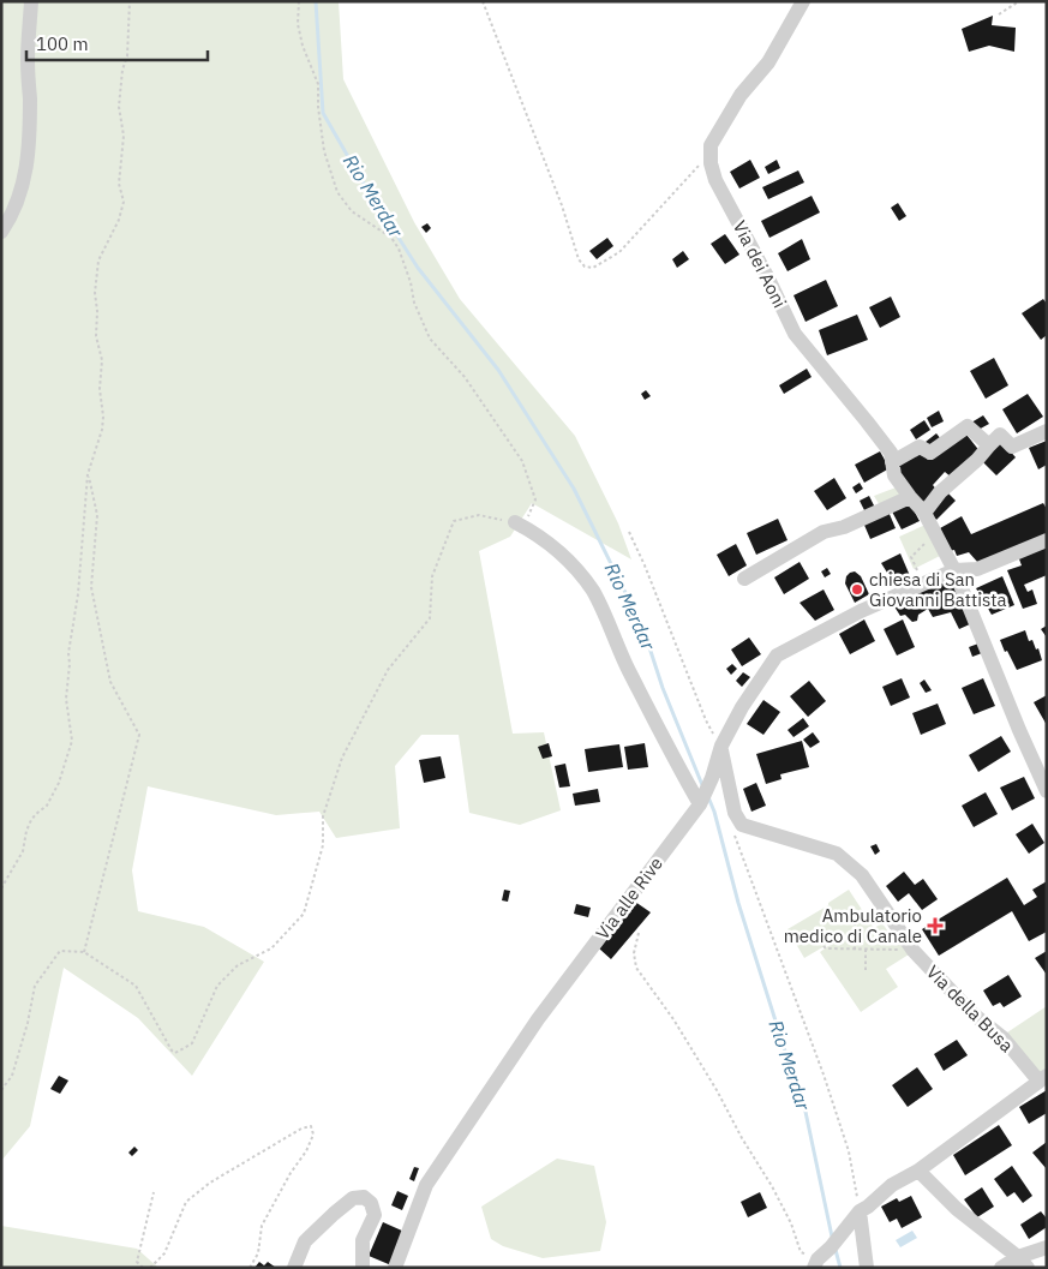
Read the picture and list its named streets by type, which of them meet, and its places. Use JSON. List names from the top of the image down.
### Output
{
  "streets": {
    "street": ["Via dei Aoni", "Via alle Rive", "Via della Busa"]
  },
  "crossings": [
    ["Via dei Aoni", "Via alle Rive"],
    ["Via alle Rive", "Via della Busa"]
  ],
  "water": ["Rio Merdar"],
  "places": {
    "other": ["chiesa di San Giovanni Battista"],
    "health": ["Ambulatorio medico di Canale"]
  },
  "scale_bar": "100 m"
}
